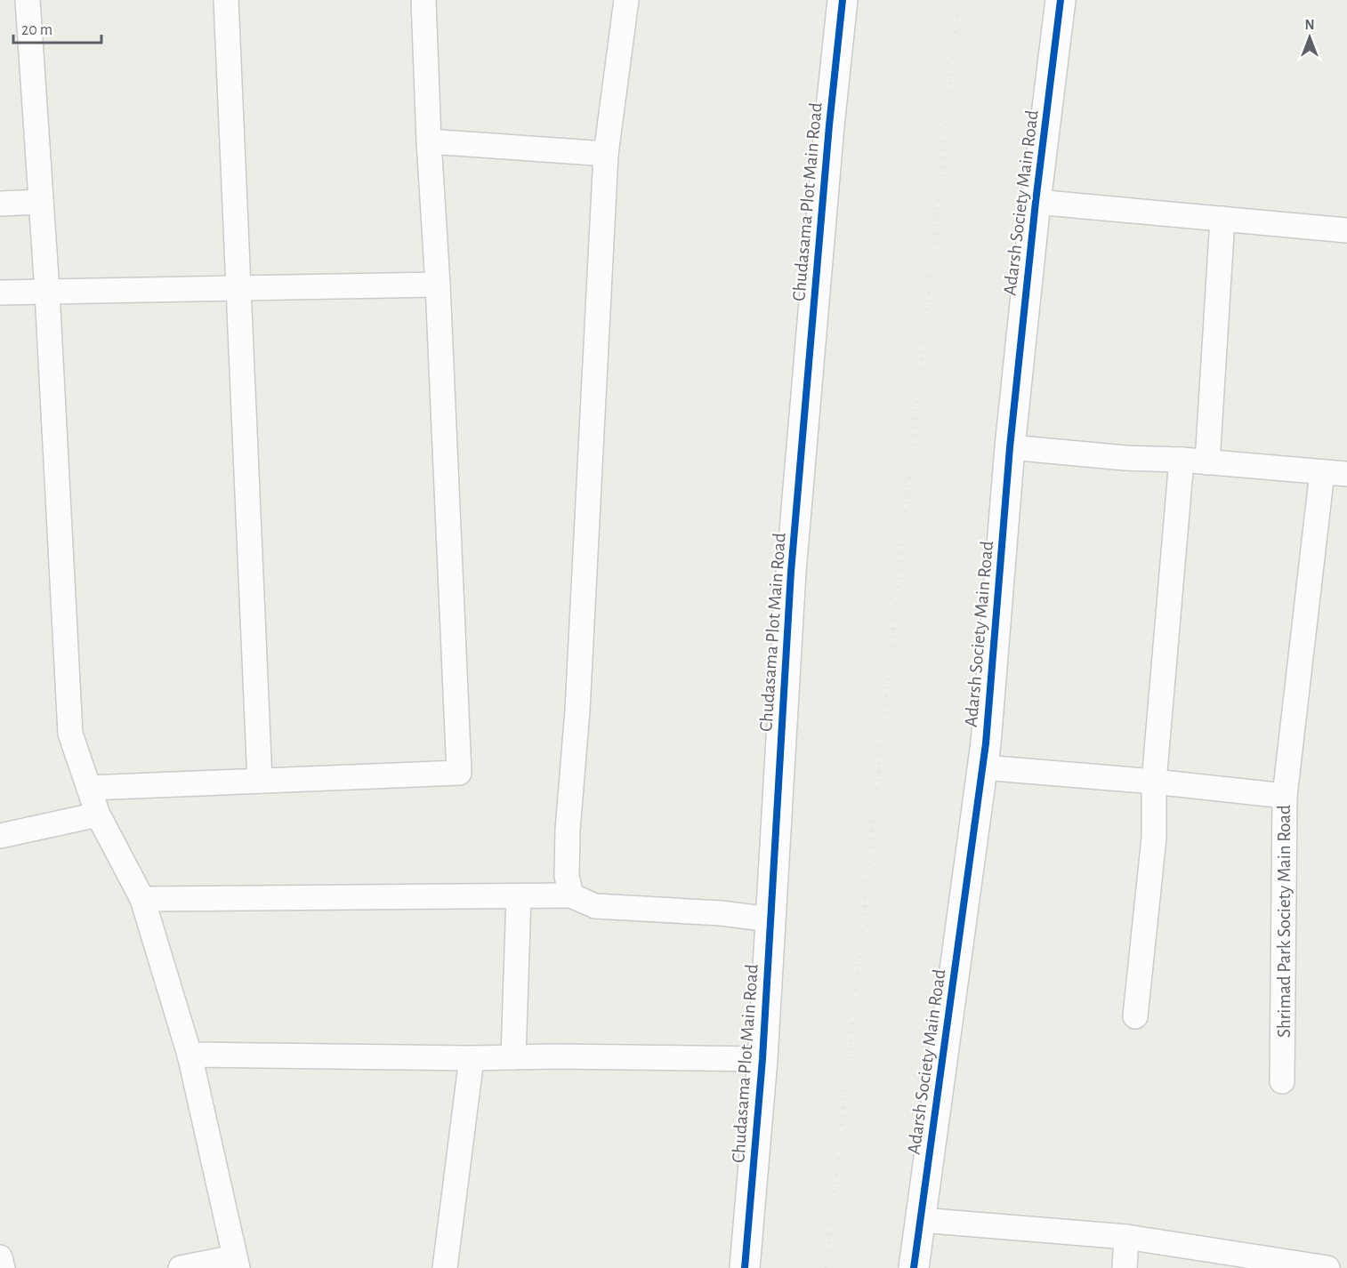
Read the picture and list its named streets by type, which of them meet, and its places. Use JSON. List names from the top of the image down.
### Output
{
  "streets": {
    "street": ["Chudasama Plot Main Road", "Adarsh Society Main Road", "Shrimad Park Society Main Road"]
  },
  "crossings": [
    ["Adarsh Society Main Road", "Shrimad Park Society Main Road"]
  ],
  "scale_bar": "20 m",
  "north": "top"
}
